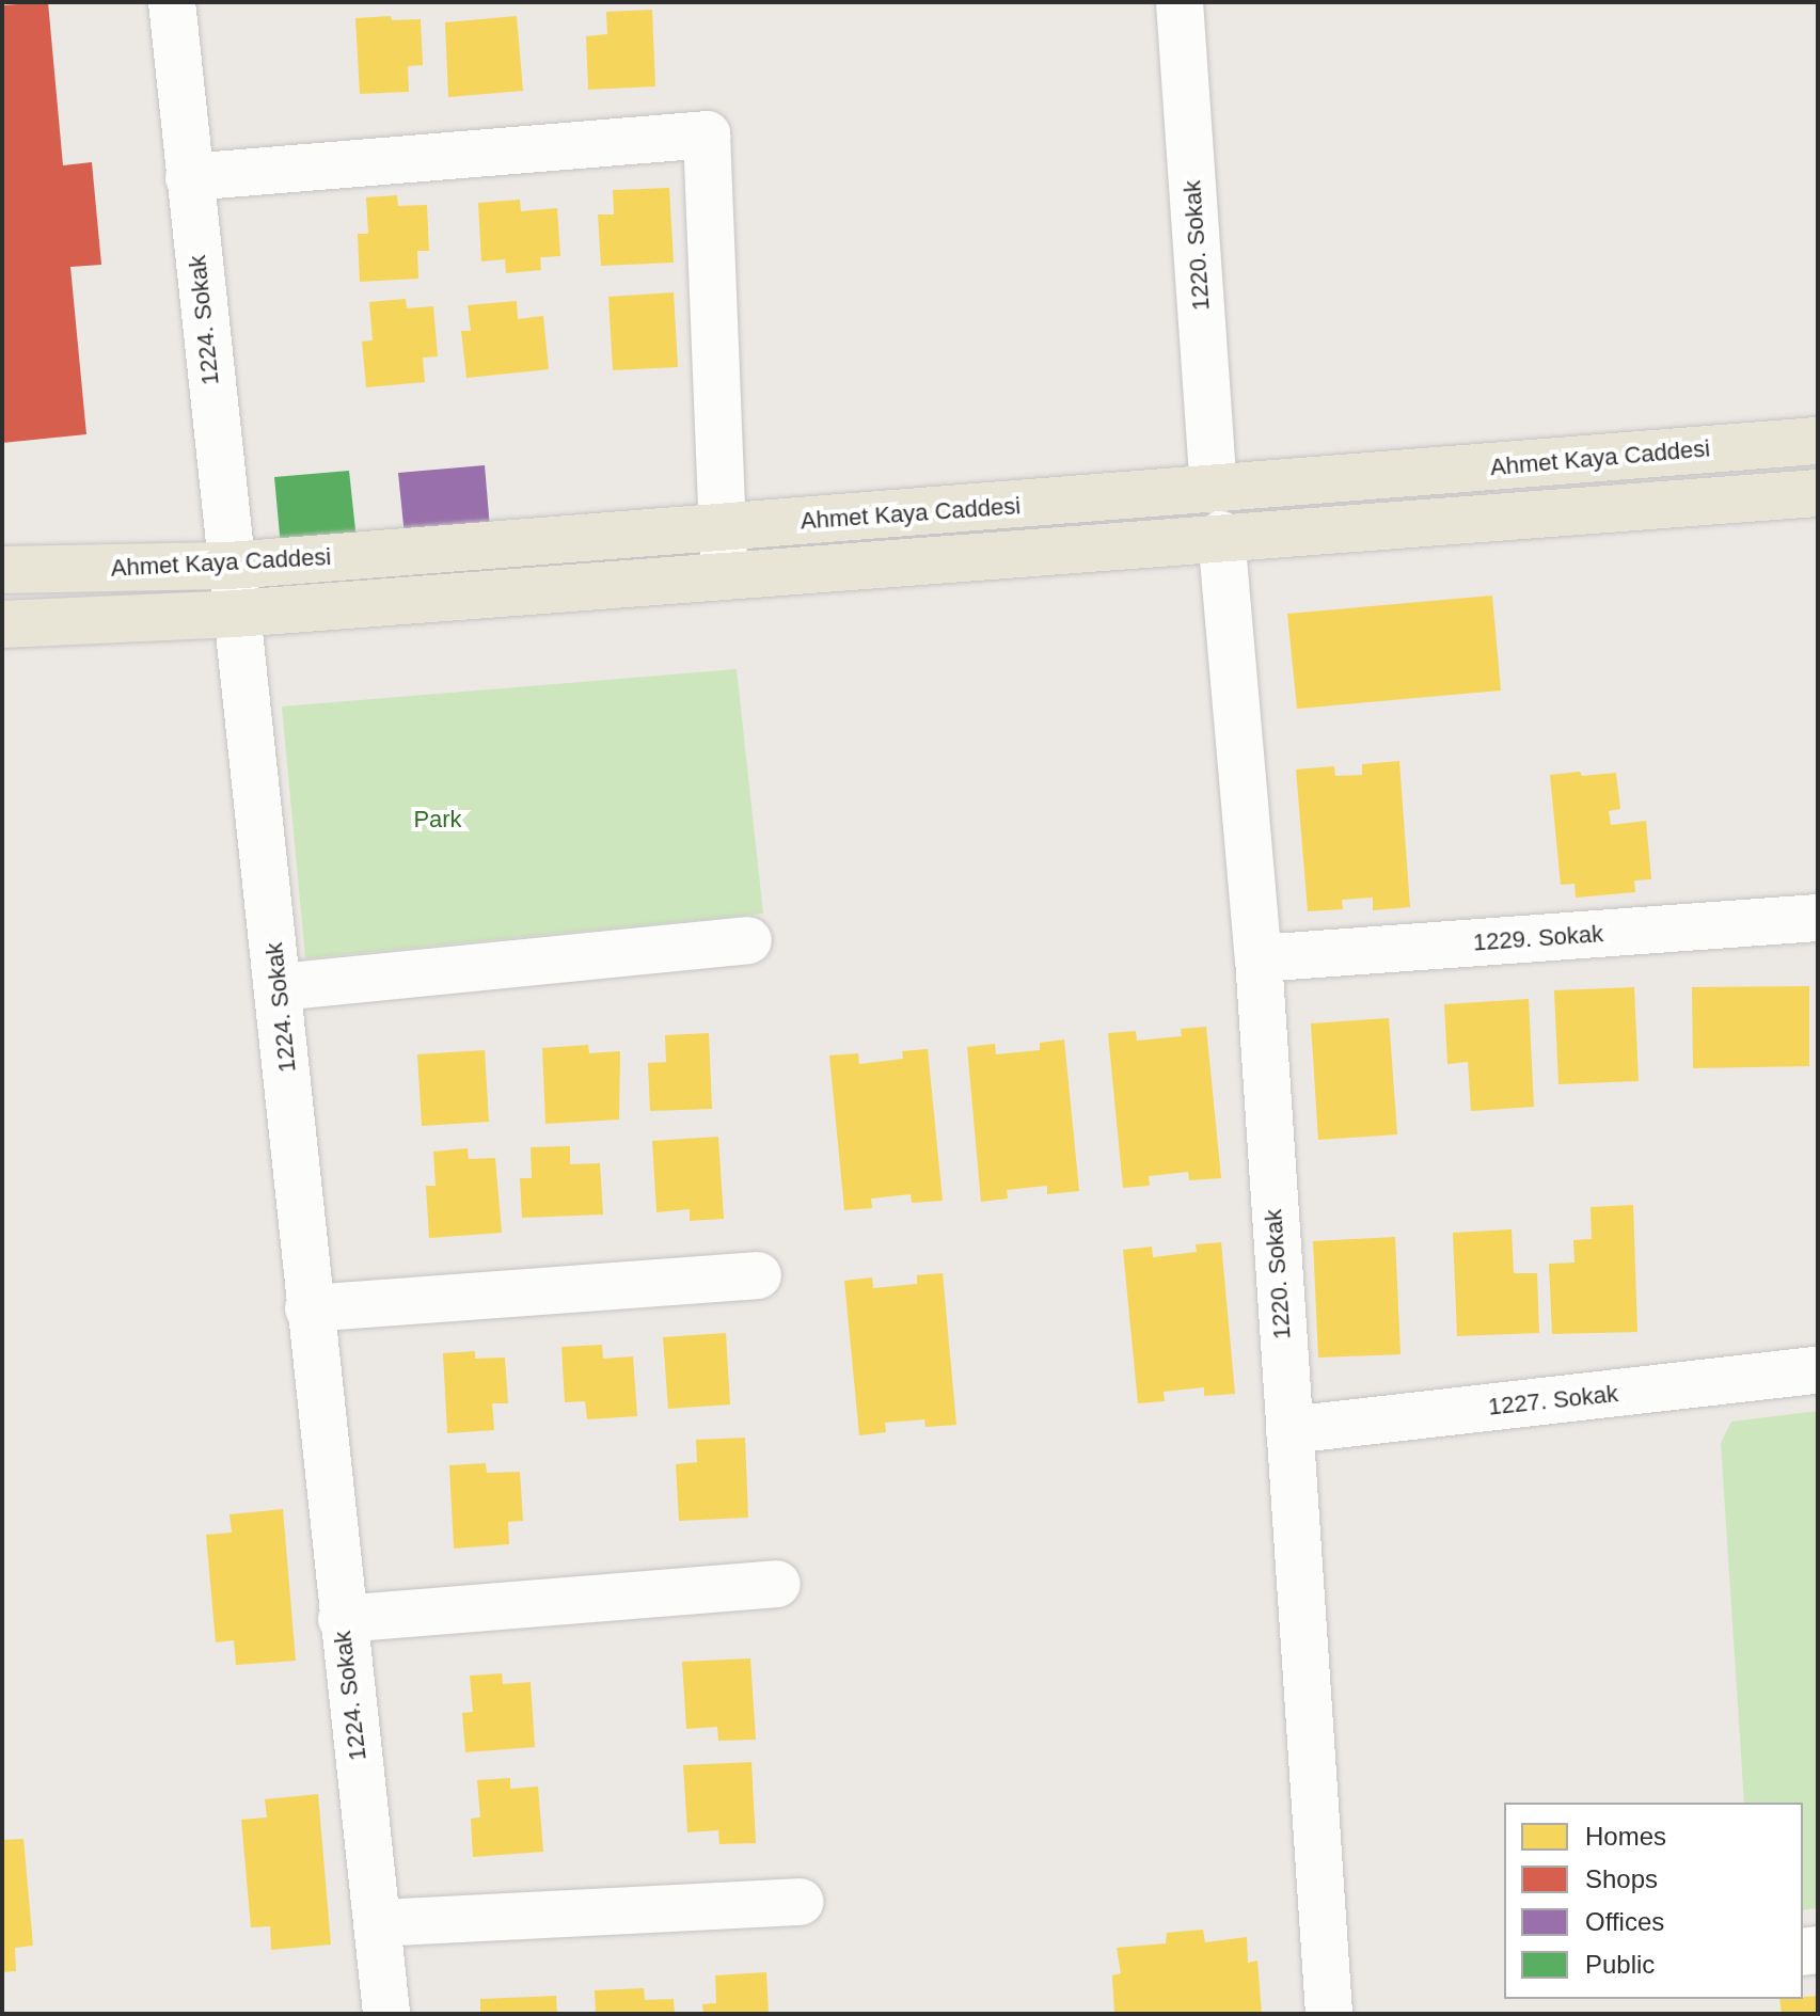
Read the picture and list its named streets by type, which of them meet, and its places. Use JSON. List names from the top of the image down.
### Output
{
  "streets": {
    "main road": ["Ahmet Kaya Caddesi"],
    "street": [
      "1220. Sokak",
      "1224. Sokak",
      "1229. Sokak",
      "1227. Sokak"
    ]
  },
  "crossings": [
    ["1220. Sokak", "Ahmet Kaya Caddesi"],
    ["1220. Sokak", "1229. Sokak"],
    ["1220. Sokak", "1227. Sokak"],
    ["1224. Sokak", "Ahmet Kaya Caddesi"]
  ],
  "parks": ["Park"],
  "legend": [
    "Homes",
    "Shops",
    "Offices",
    "Public"
  ]
}
